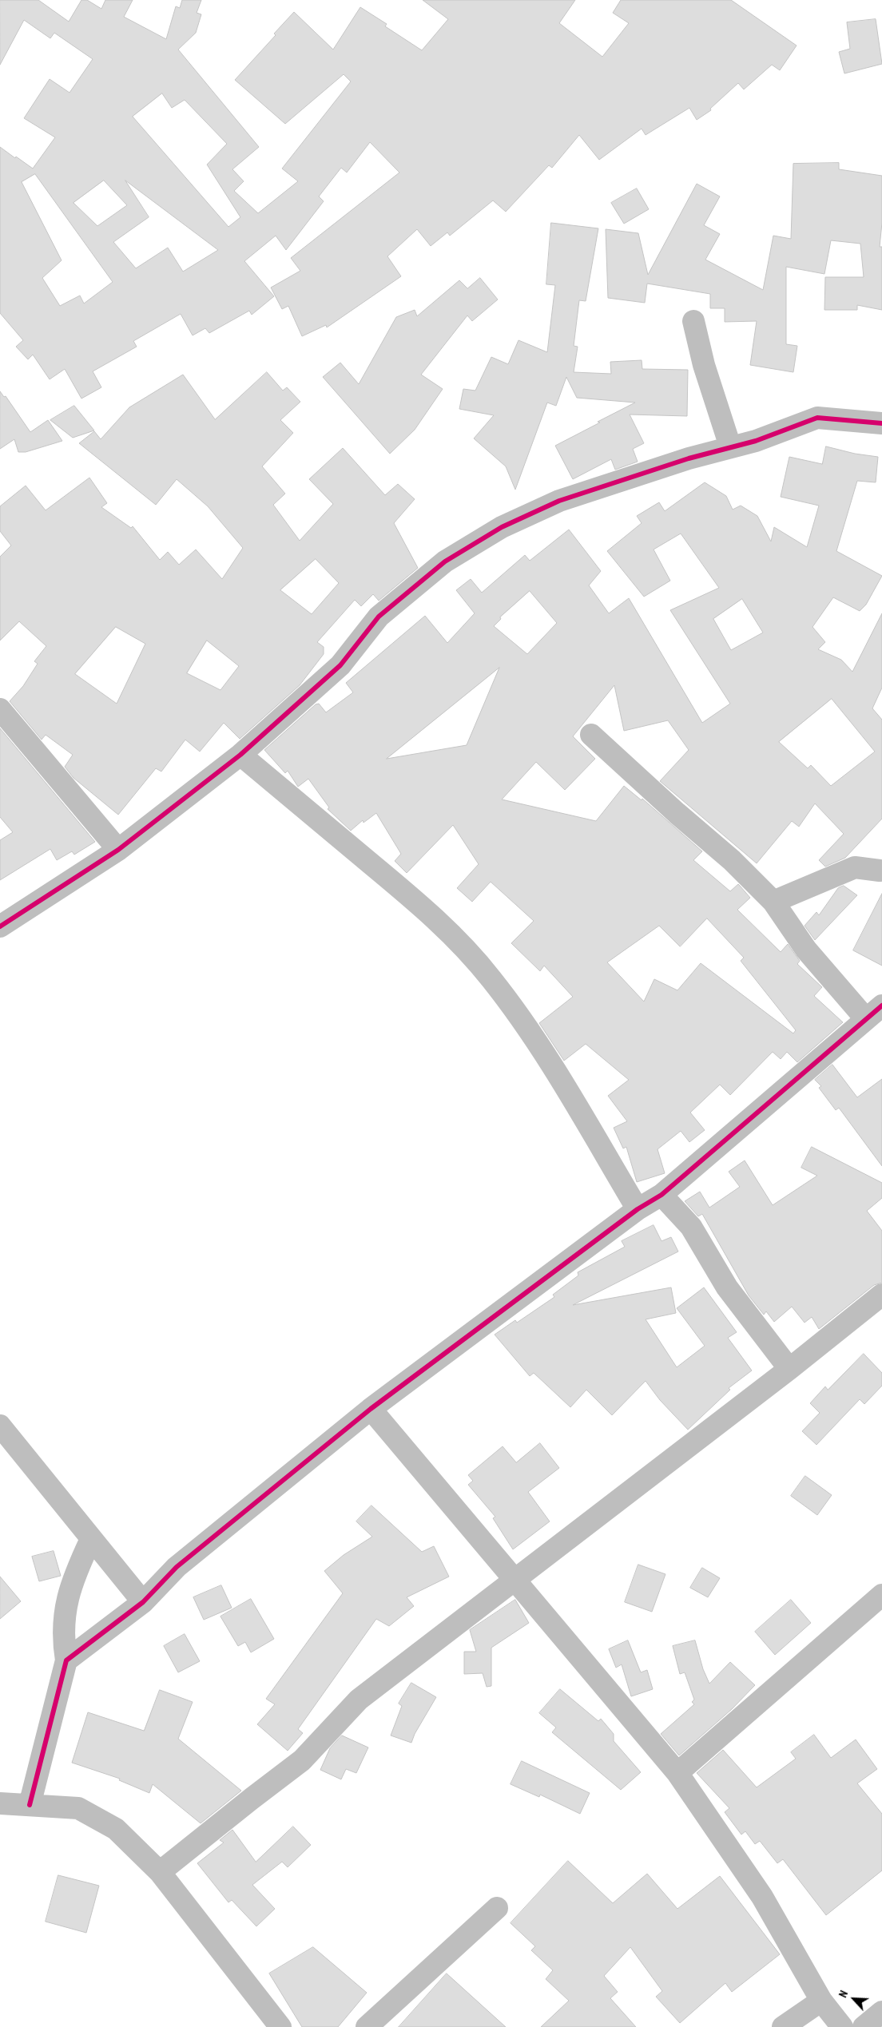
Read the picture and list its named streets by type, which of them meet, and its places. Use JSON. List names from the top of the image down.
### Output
{
  "north": "top left"
}
